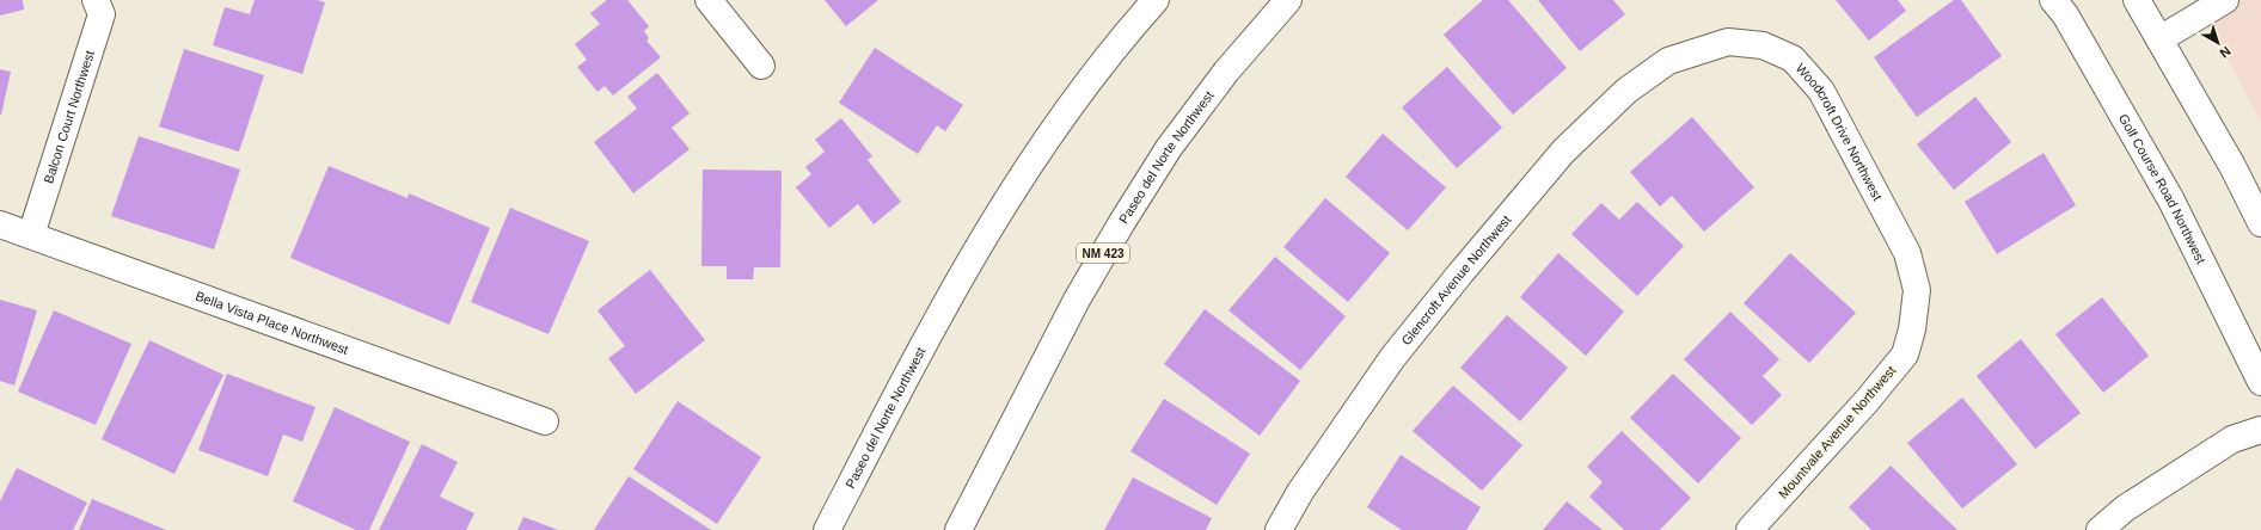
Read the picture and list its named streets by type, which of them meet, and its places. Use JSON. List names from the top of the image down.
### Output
{
  "streets": {
    "street": [
      "Balcon Court Northwest",
      "Woodcroft Drive Northwest",
      "Paseo del Norte Northwest",
      "Golf Course Road Northwest",
      "NM 423",
      "Glencroft Avenue Northwest",
      "Bella Vista Place Northwest",
      "Mountvale Avenue Northwest"
    ]
  },
  "crossings": [
    ["Balcon Court Northwest", "Bella Vista Place Northwest"],
    ["Woodcroft Drive Northwest", "Glencroft Avenue Northwest"],
    ["Woodcroft Drive Northwest", "Mountvale Avenue Northwest"]
  ],
  "north": "bottom right"
}
